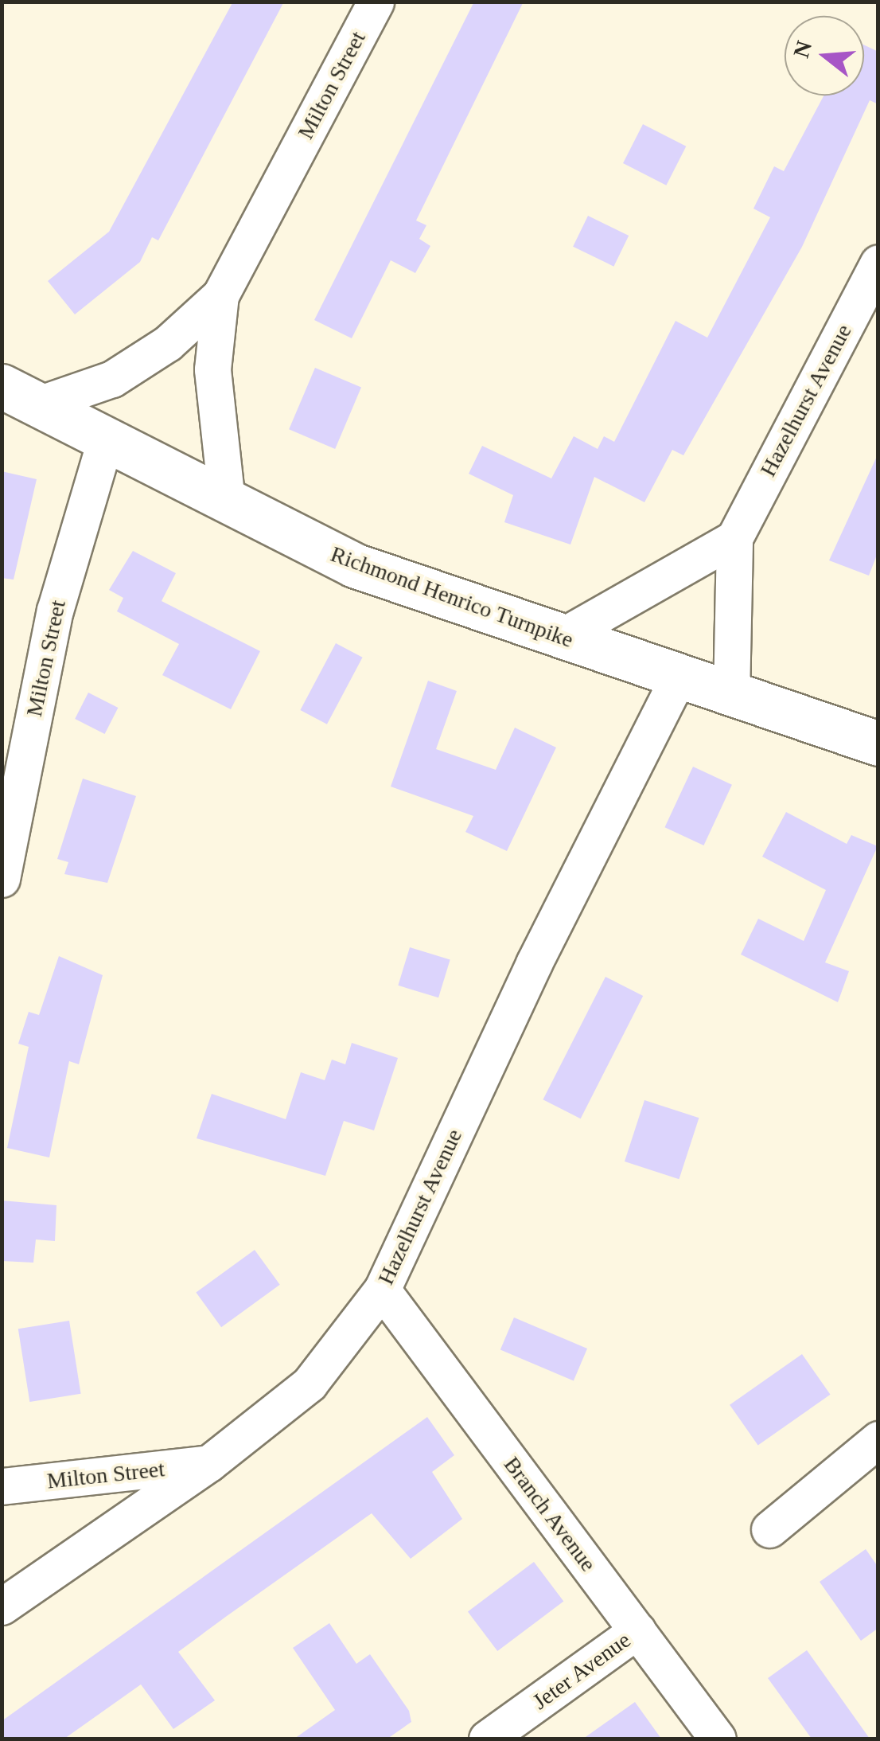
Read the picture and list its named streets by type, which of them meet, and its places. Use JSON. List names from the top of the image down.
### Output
{
  "streets": {
    "street": [
      "Milton Street",
      "Hazelhurst Avenue",
      "Richmond Henrico Turnpike",
      "Branch Avenue",
      "Jeter Avenue"
    ]
  },
  "crossings": [
    ["Milton Street", "Hazelhurst Avenue"],
    ["Milton Street", "Richmond Henrico Turnpike"],
    ["Hazelhurst Avenue", "Richmond Henrico Turnpike"],
    ["Hazelhurst Avenue", "Branch Avenue"],
    ["Branch Avenue", "Jeter Avenue"]
  ],
  "north": "left"
}
